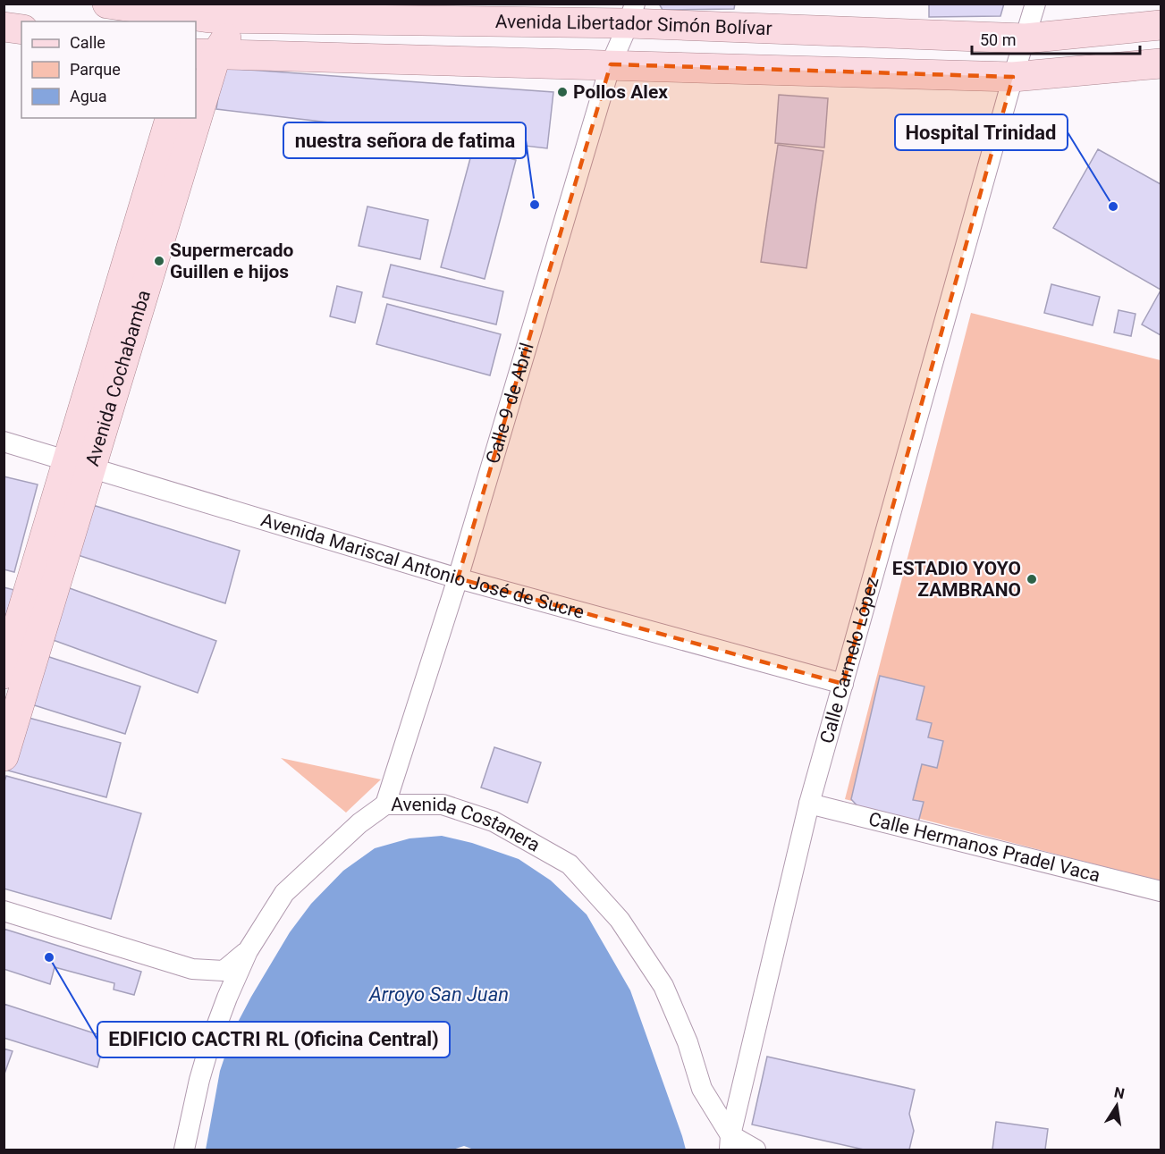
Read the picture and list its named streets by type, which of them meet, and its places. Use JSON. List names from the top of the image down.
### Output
{
  "streets": {
    "main road": ["Avenida Libertador Simón Bolívar", "Avenida Cochabamba"],
    "street": [
      "Calle 9 de Abril",
      "Avenida Mariscal Antonio José de Sucre",
      "Calle Carmelo López",
      "Avenida Costanera",
      "Calle Hermanos Pradel Vaca"
    ]
  },
  "crossings": [
    ["Avenida Libertador Simón Bolívar", "Avenida Cochabamba"],
    ["Avenida Libertador Simón Bolívar", "Calle 9 de Abril"],
    ["Avenida Libertador Simón Bolívar", "Calle Carmelo López"],
    ["Avenida Cochabamba", "Avenida Mariscal Antonio José de Sucre"],
    ["Calle 9 de Abril", "Avenida Mariscal Antonio José de Sucre"],
    ["Calle 9 de Abril", "Avenida Costanera"],
    ["Avenida Mariscal Antonio José de Sucre", "Calle Carmelo López"],
    ["Calle Carmelo López", "Avenida Costanera"],
    ["Calle Carmelo López", "Calle Hermanos Pradel Vaca"]
  ],
  "water": ["Arroyo San Juan"],
  "places": [
    "Pollos Alex",
    "nuestra señora de fatima",
    "Hospital Trinidad",
    "Supermercado Guillen e hijos",
    "ESTADIO YOYO ZAMBRANO",
    "EDIFICIO CACTRI RL (Oficina Central)"
  ],
  "legend": ["Calle", "Parque", "Agua"],
  "scale_bar": "50 m",
  "north": "top"
}
